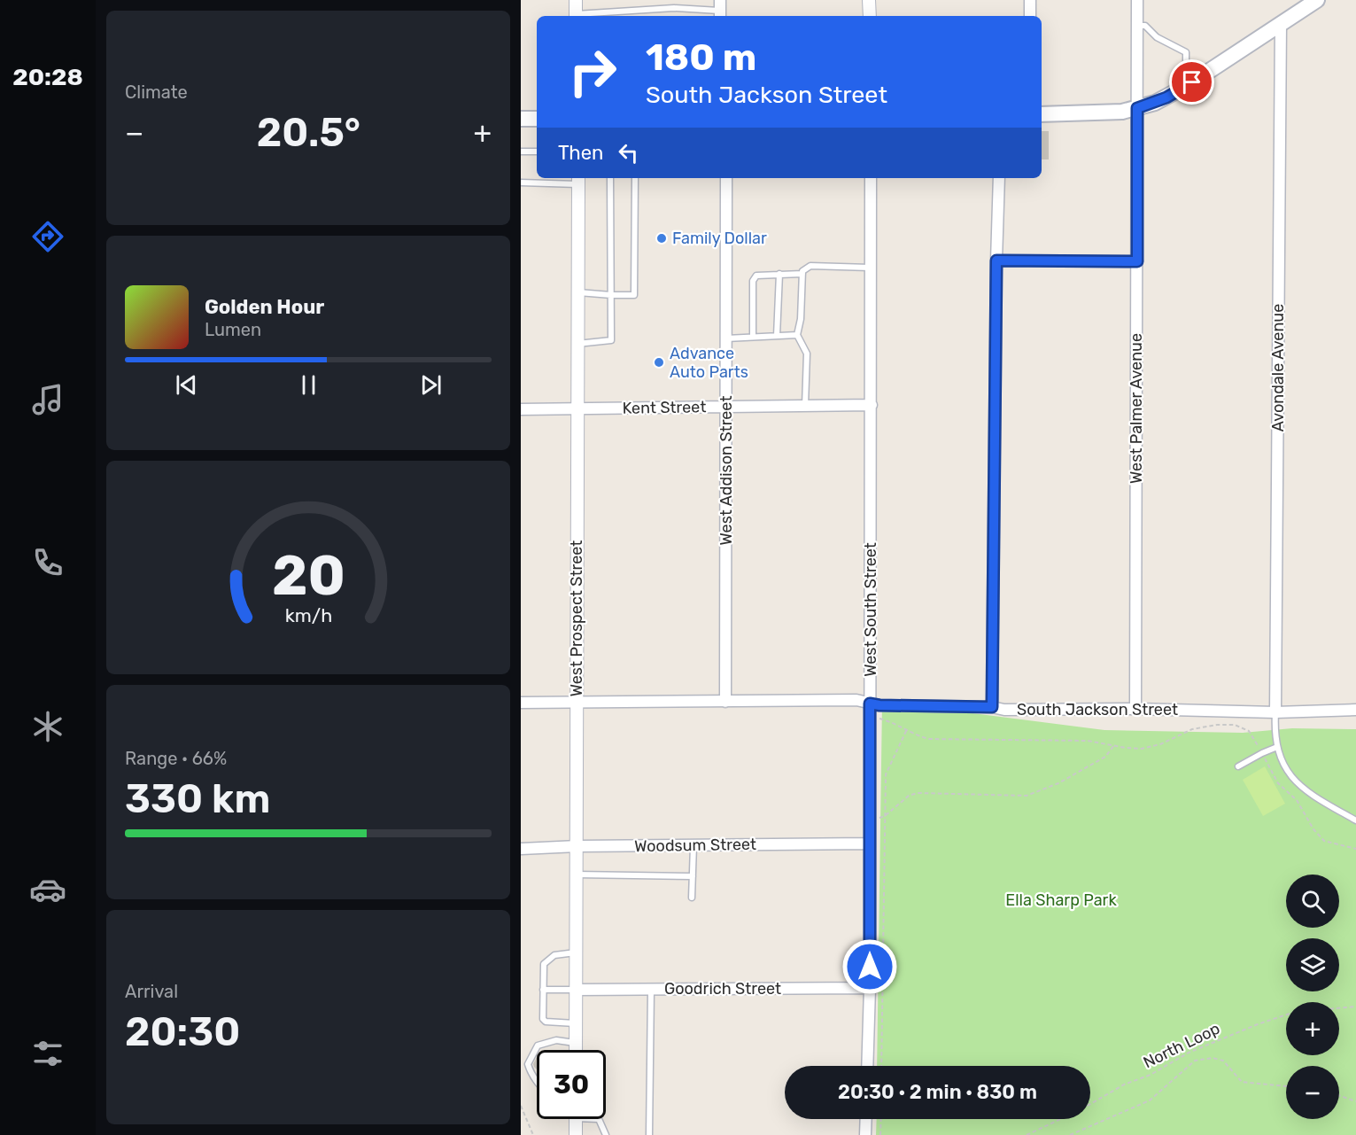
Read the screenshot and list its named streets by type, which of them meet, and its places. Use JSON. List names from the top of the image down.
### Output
{
  "streets": {
    "street": [
      "Avondale Avenue",
      "Kent Street",
      "West Palmer Avenue",
      "West Addison Street",
      "West South Street",
      "West Prospect Street",
      "South Jackson Street",
      "Woodsum Street",
      "Goodrich Street"
    ],
    "path": ["North Loop"]
  },
  "crossings": [
    ["Avondale Avenue", "South Jackson Street"],
    ["Kent Street", "West Addison Street"],
    ["Kent Street", "West South Street"],
    ["Kent Street", "West Prospect Street"],
    ["West Palmer Avenue", "South Jackson Street"],
    ["West Addison Street", "South Jackson Street"],
    ["West South Street", "South Jackson Street"],
    ["West South Street", "Woodsum Street"],
    ["West South Street", "Goodrich Street"],
    ["West Prospect Street", "South Jackson Street"],
    ["West Prospect Street", "Woodsum Street"],
    ["West Prospect Street", "Goodrich Street"]
  ],
  "parks": ["Ella Sharp Park"],
  "places": ["Family Dollar", "Advance Auto Parts"],
  "page": {
    "tabs": "20:28",
    "tile": [
      "Climate",
      ["Range · 66%", "330 km"],
      ["Arrival", "20:30"]
    ],
    "turn": ["180 m", "South Jackson Street"],
    "heat": ["−", "20.5°", "+"],
    "then": "Then",
    "song": ["Golden Hour", "Lumen"],
    "map_buttons": ["+", "−"],
    "limit": "30",
    "trip": "20:30 · 2 min · 830 m",
    "gauge": ["20", "km/h"]
  }
}
